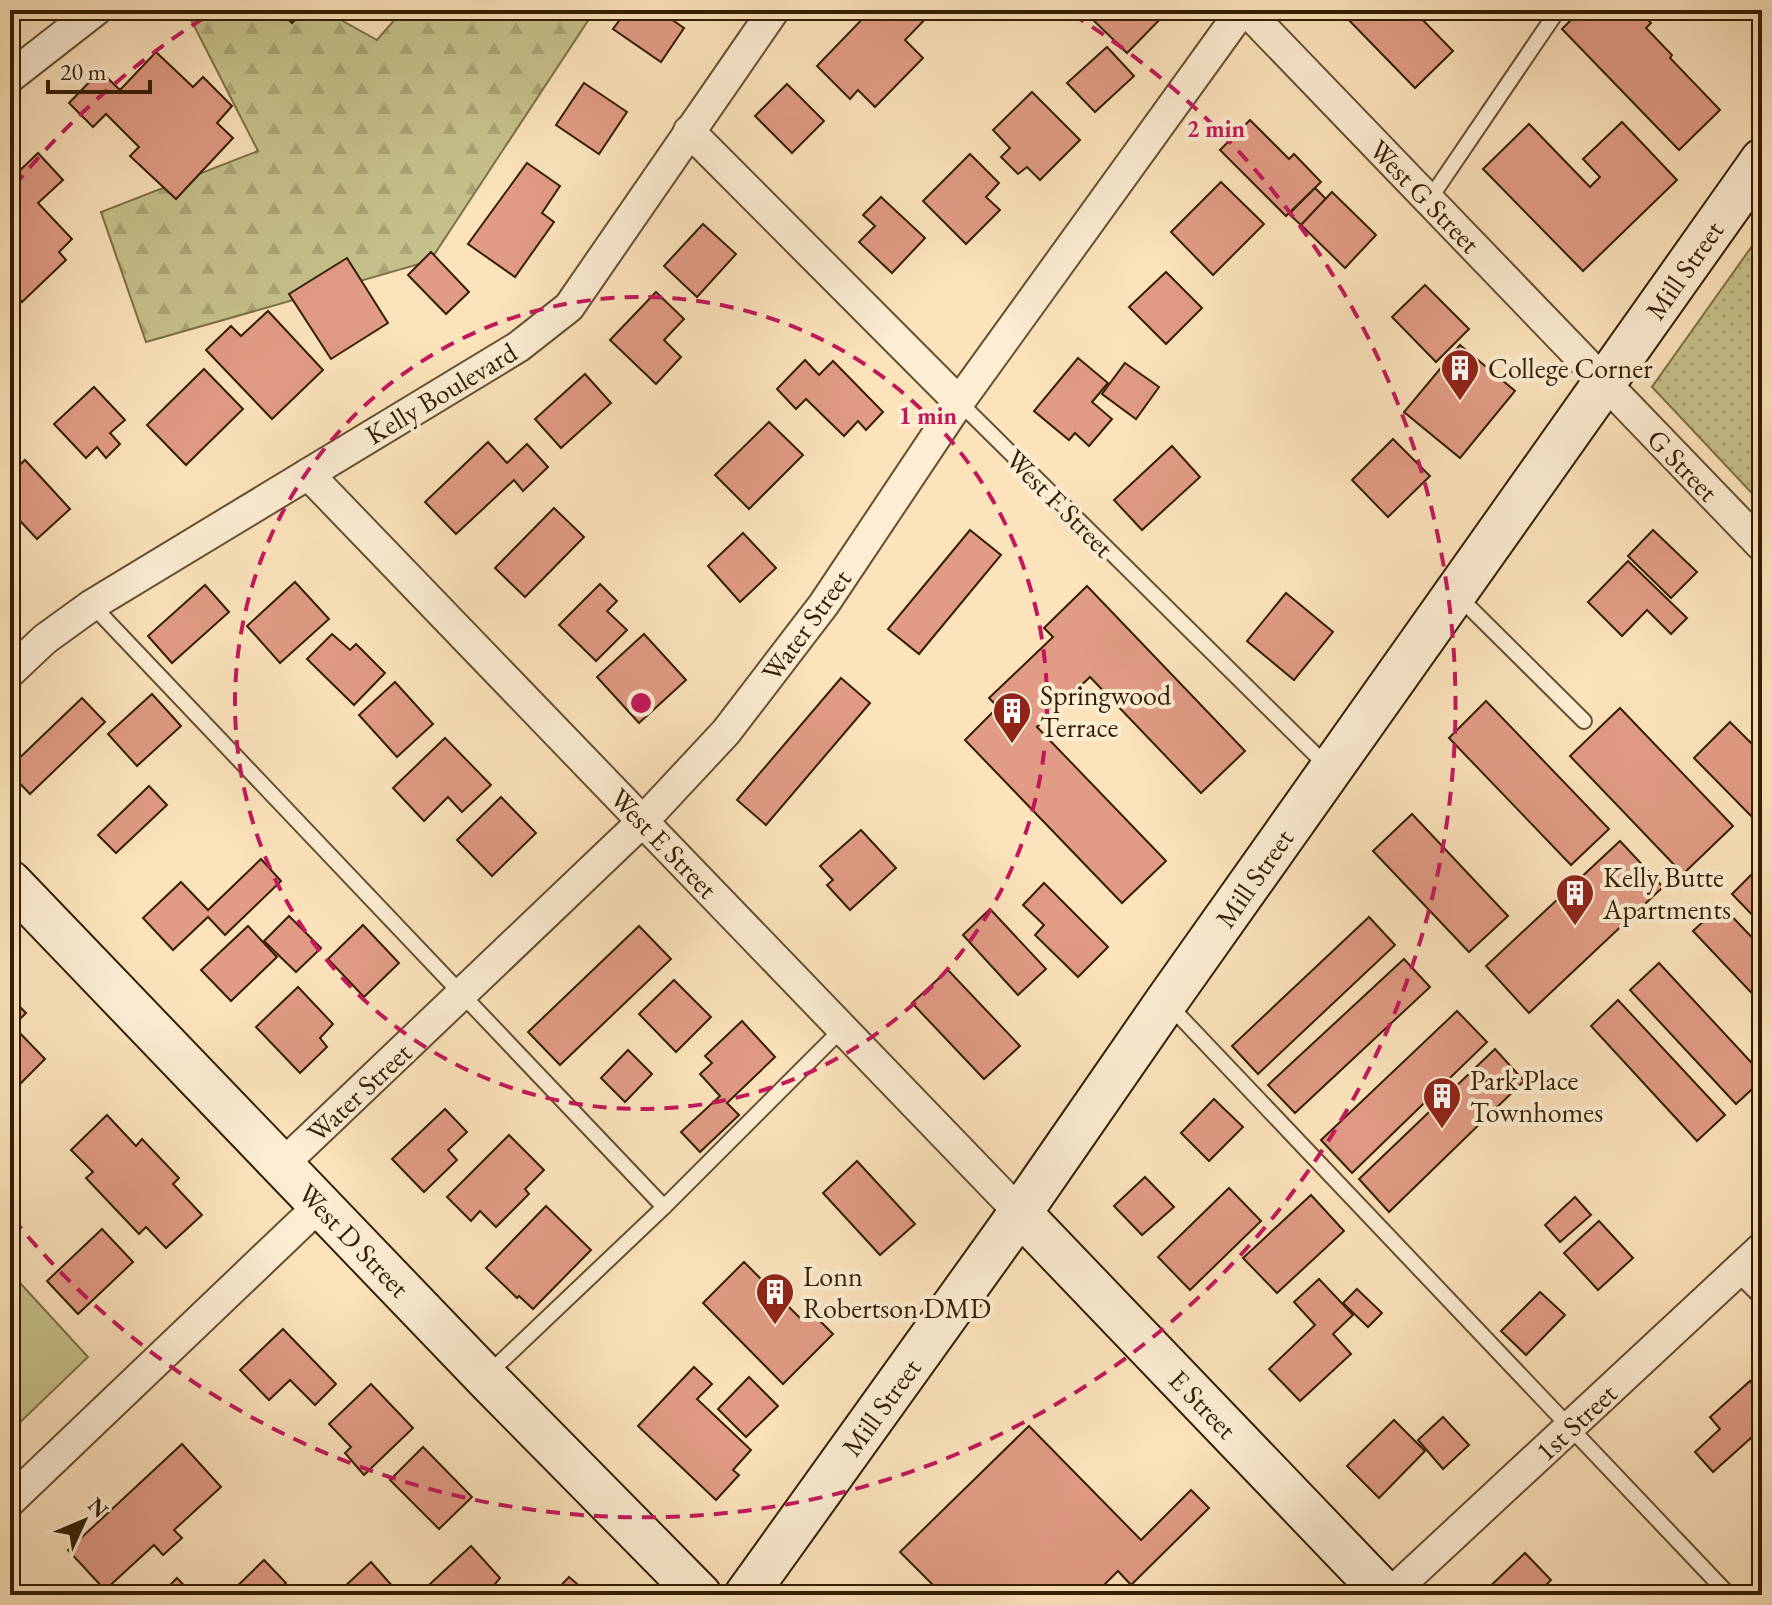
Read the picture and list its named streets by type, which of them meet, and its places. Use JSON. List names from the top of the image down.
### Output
{
  "streets": {
    "street": [
      "West G Street",
      "Mill Street",
      "Kelly Boulevard",
      "G Street",
      "West F Street",
      "Water Street",
      "West E Street",
      "West D Street",
      "E Street",
      "1st Street"
    ]
  },
  "crossings": [
    ["West G Street", "Mill Street"],
    ["West G Street", "G Street"],
    ["West G Street", "Water Street"],
    ["Mill Street", "G Street"],
    ["Mill Street", "West F Street"],
    ["Mill Street", "West E Street"],
    ["Mill Street", "E Street"],
    ["Kelly Boulevard", "West F Street"],
    ["Kelly Boulevard", "West E Street"],
    ["West F Street", "Water Street"],
    ["Water Street", "West E Street"],
    ["Water Street", "West D Street"],
    ["West E Street", "E Street"],
    ["E Street", "1st Street"]
  ],
  "places": {
    "building": [
      "College Corner",
      "Springwood Terrace",
      "Kelly Butte Apartments",
      "Park Place Townhomes",
      "Lonn Robertson DMD"
    ]
  },
  "scale_bar": "20 m",
  "north": "top right",
  "rings": ["2 min", "1 min"]
}
